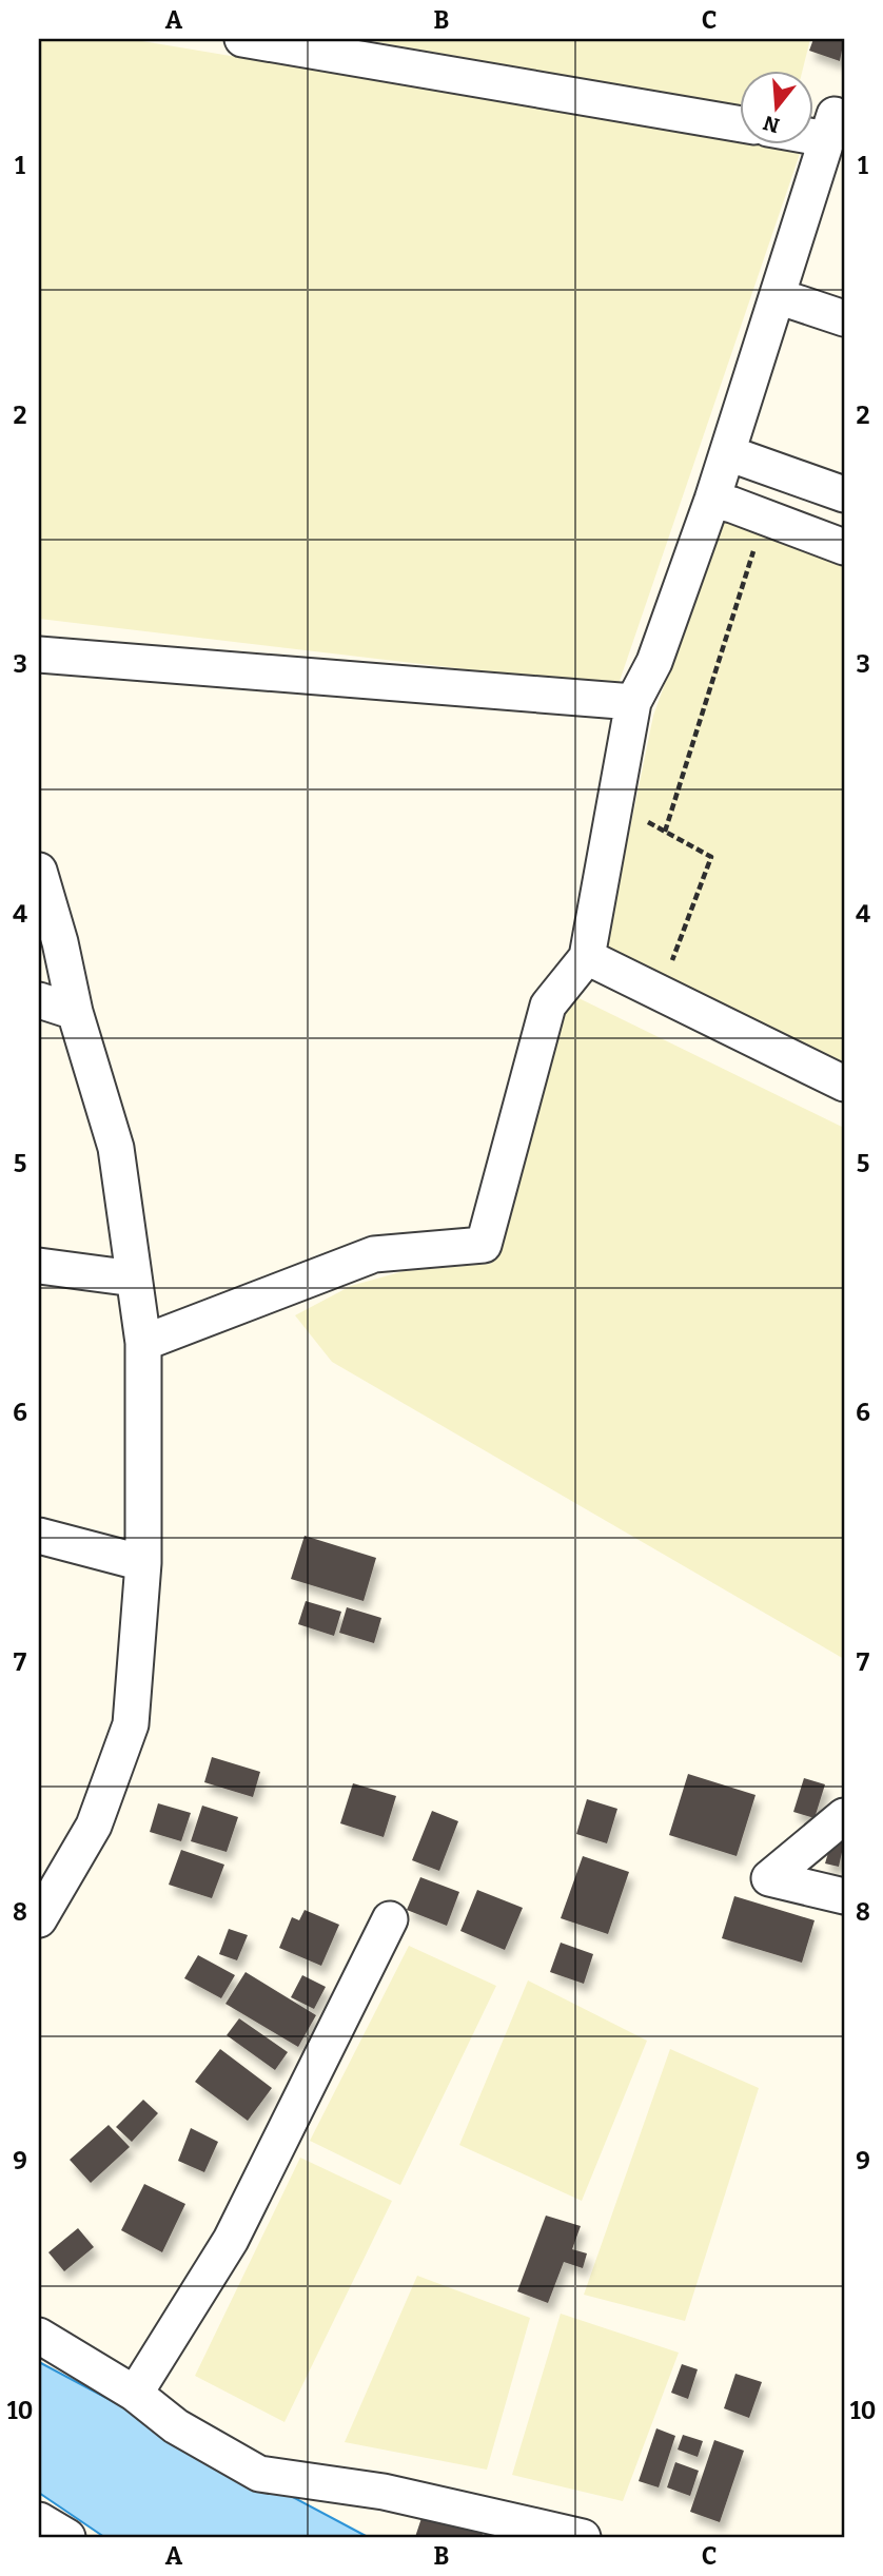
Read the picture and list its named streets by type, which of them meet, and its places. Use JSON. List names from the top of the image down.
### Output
{
  "north": "bottom",
  "grid": {
    "columns": ["A", "B", "C"],
    "rows": [
      "1",
      "2",
      "3",
      "4",
      "5",
      "6",
      "7",
      "8",
      "9",
      "10"
    ]
  }
}
